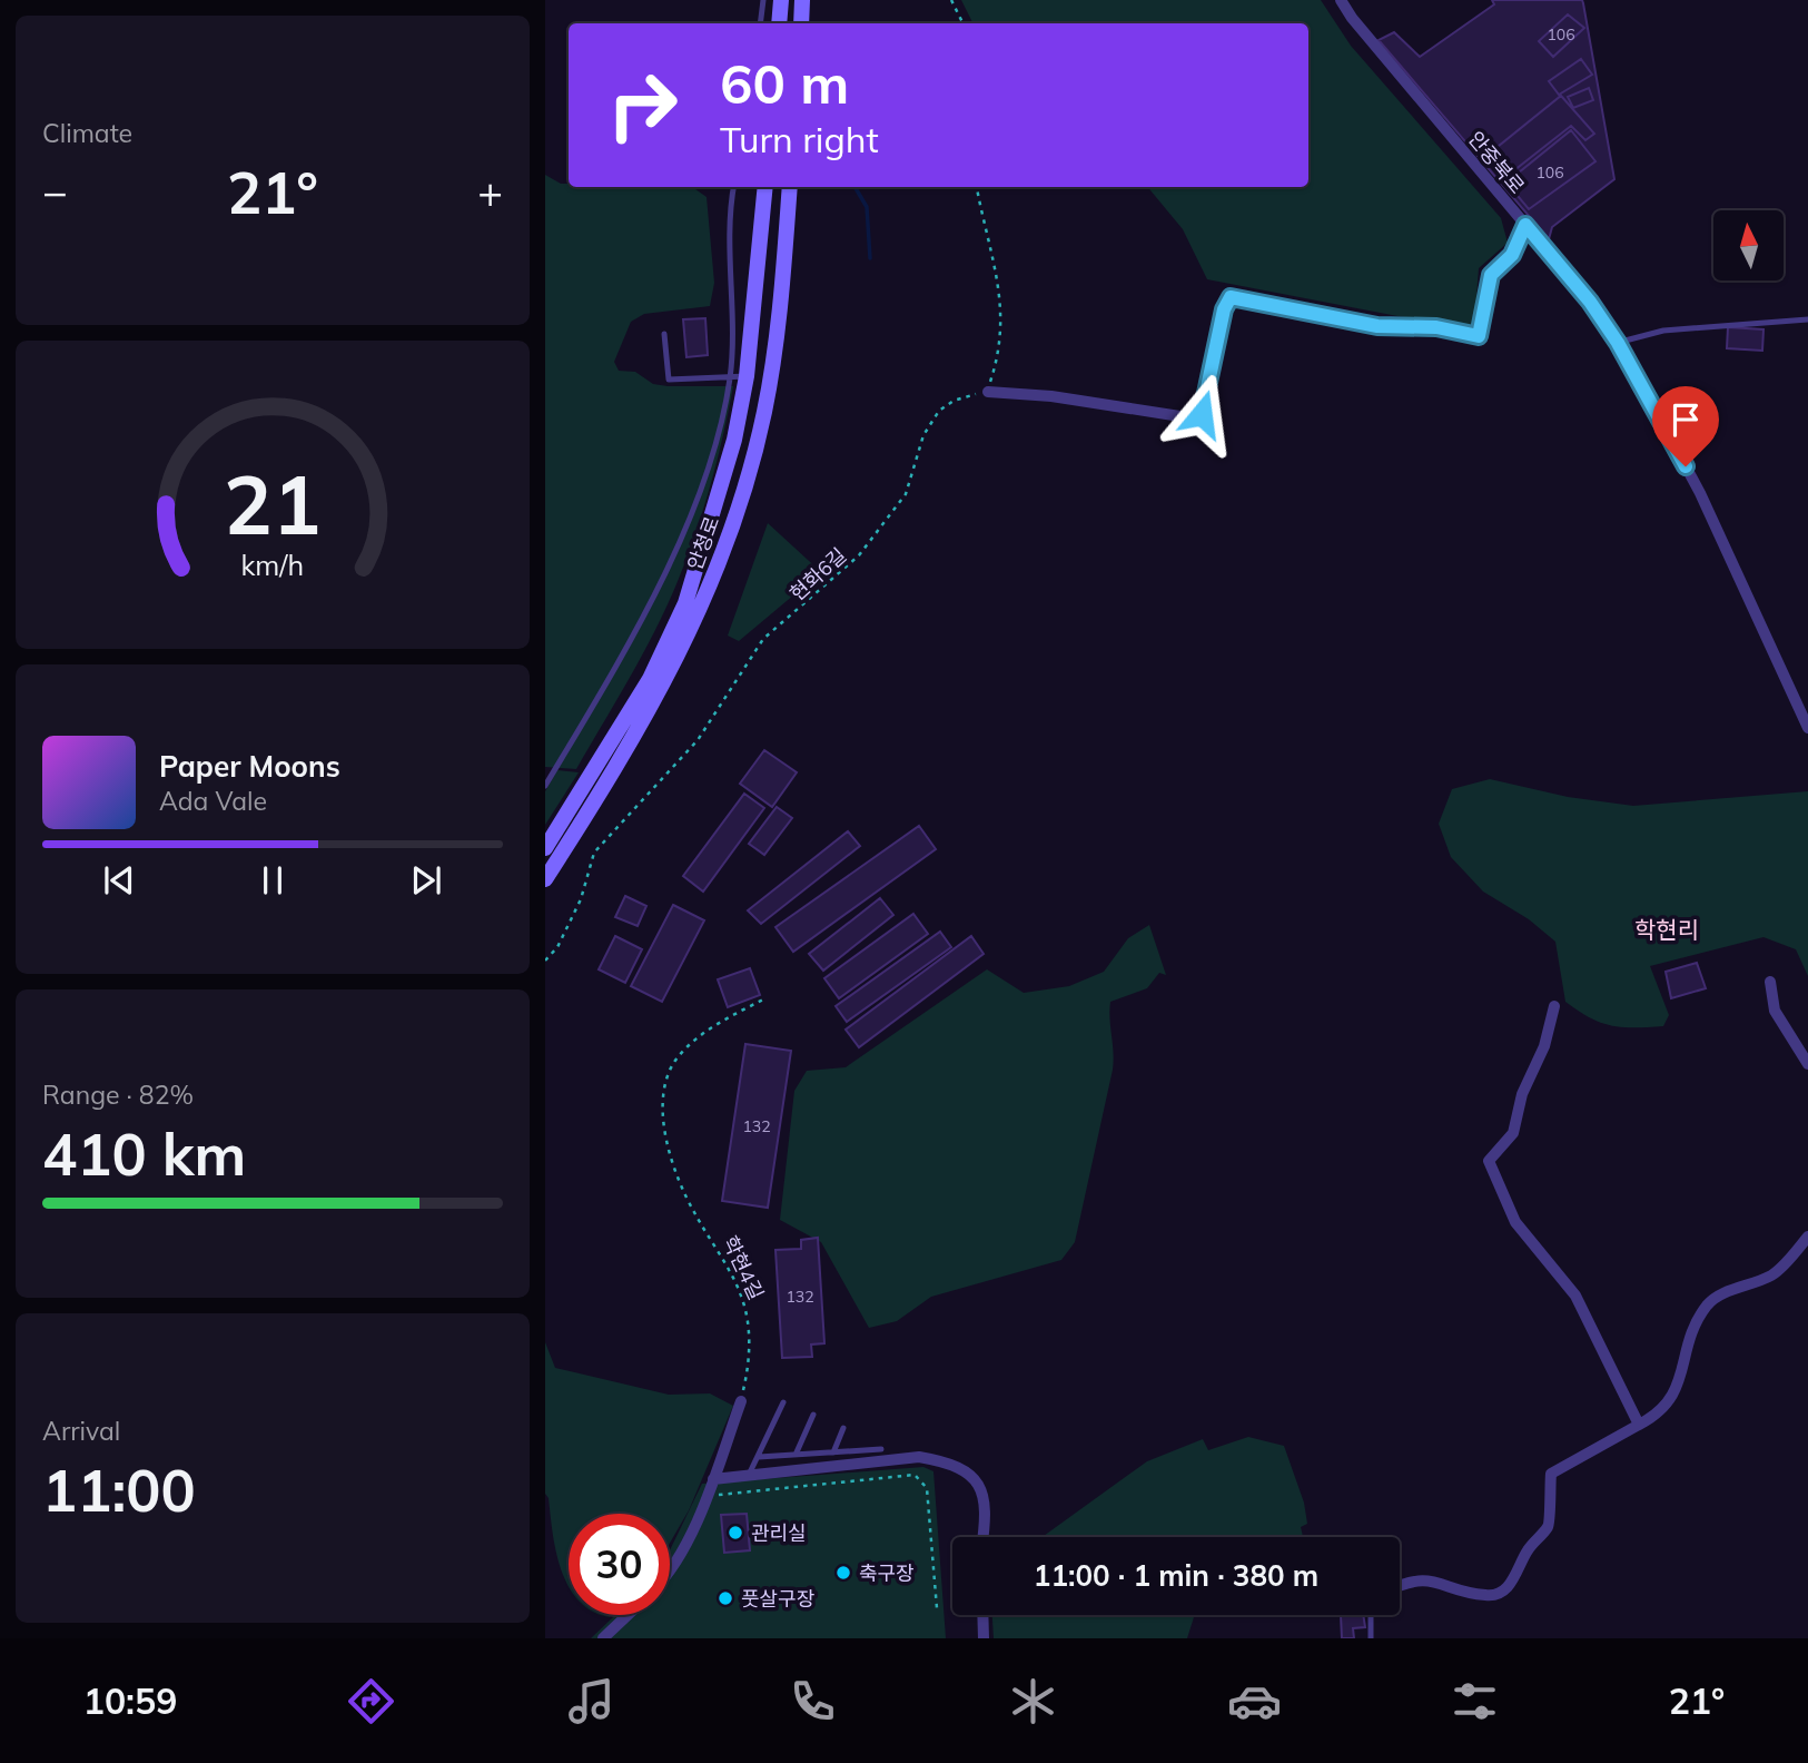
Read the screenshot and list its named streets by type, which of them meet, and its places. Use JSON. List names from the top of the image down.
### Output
{
  "streets": {
    "street": ["안중북로", "안청로"],
    "path": ["현화6길", "학현4길"]
  },
  "districts": ["학현리"],
  "places": ["관리실", "축구장", "풋살구장"],
  "house_numbers": [
    "106",
    "106",
    "132",
    "132"
  ],
  "north": "top",
  "page": {
    "tile": [
      "Climate",
      ["Range · 82%", "410 km"],
      ["Arrival", "11:00"]
    ],
    "turn": ["60 m", "Turn right"],
    "heat": ["−", "21°", "+"],
    "song": ["Paper Moons", "Ada Vale"],
    "limit": "30",
    "trip": "11:00 · 1 min · 380 m",
    "tabs": ["10:59", "21°"],
    "gauge": ["21", "km/h"]
  }
}
